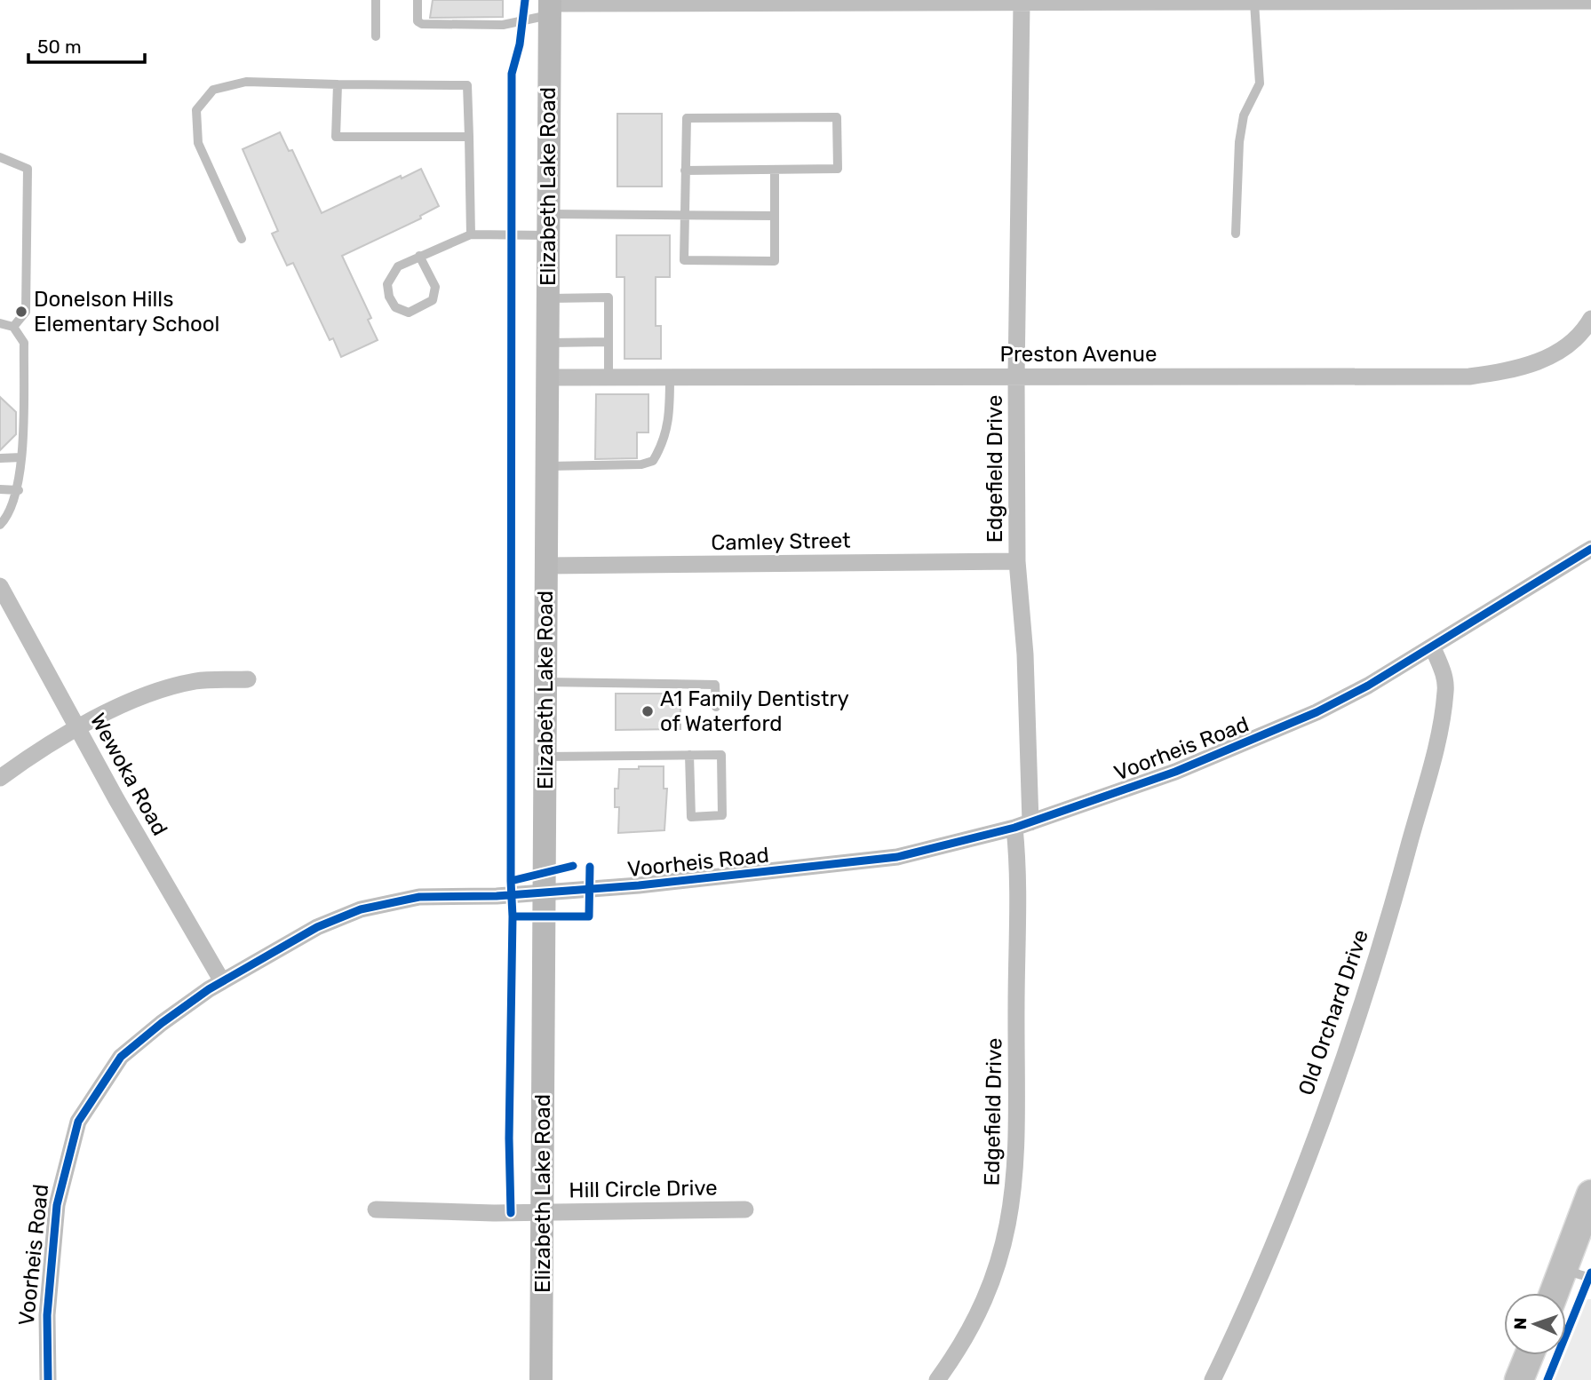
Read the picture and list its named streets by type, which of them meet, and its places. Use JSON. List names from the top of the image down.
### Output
{
  "streets": {
    "main road": ["Elizabeth Lake Road"],
    "street": [
      "Preston Avenue",
      "Edgefield Drive",
      "Camley Street",
      "Voorheis Road",
      "Wewoka Road",
      "Old Orchard Drive",
      "Hill Circle Drive"
    ]
  },
  "crossings": [
    ["Elizabeth Lake Road", "Preston Avenue"],
    ["Elizabeth Lake Road", "Camley Street"],
    ["Elizabeth Lake Road", "Voorheis Road"],
    ["Elizabeth Lake Road", "Hill Circle Drive"],
    ["Preston Avenue", "Edgefield Drive"],
    ["Edgefield Drive", "Camley Street"],
    ["Edgefield Drive", "Voorheis Road"],
    ["Voorheis Road", "Wewoka Road"],
    ["Voorheis Road", "Old Orchard Drive"]
  ],
  "places": ["Donelson Hills Elementary School", "A1 Family Dentistry of Waterford"],
  "scale_bar": "50 m",
  "north": "left"
}
